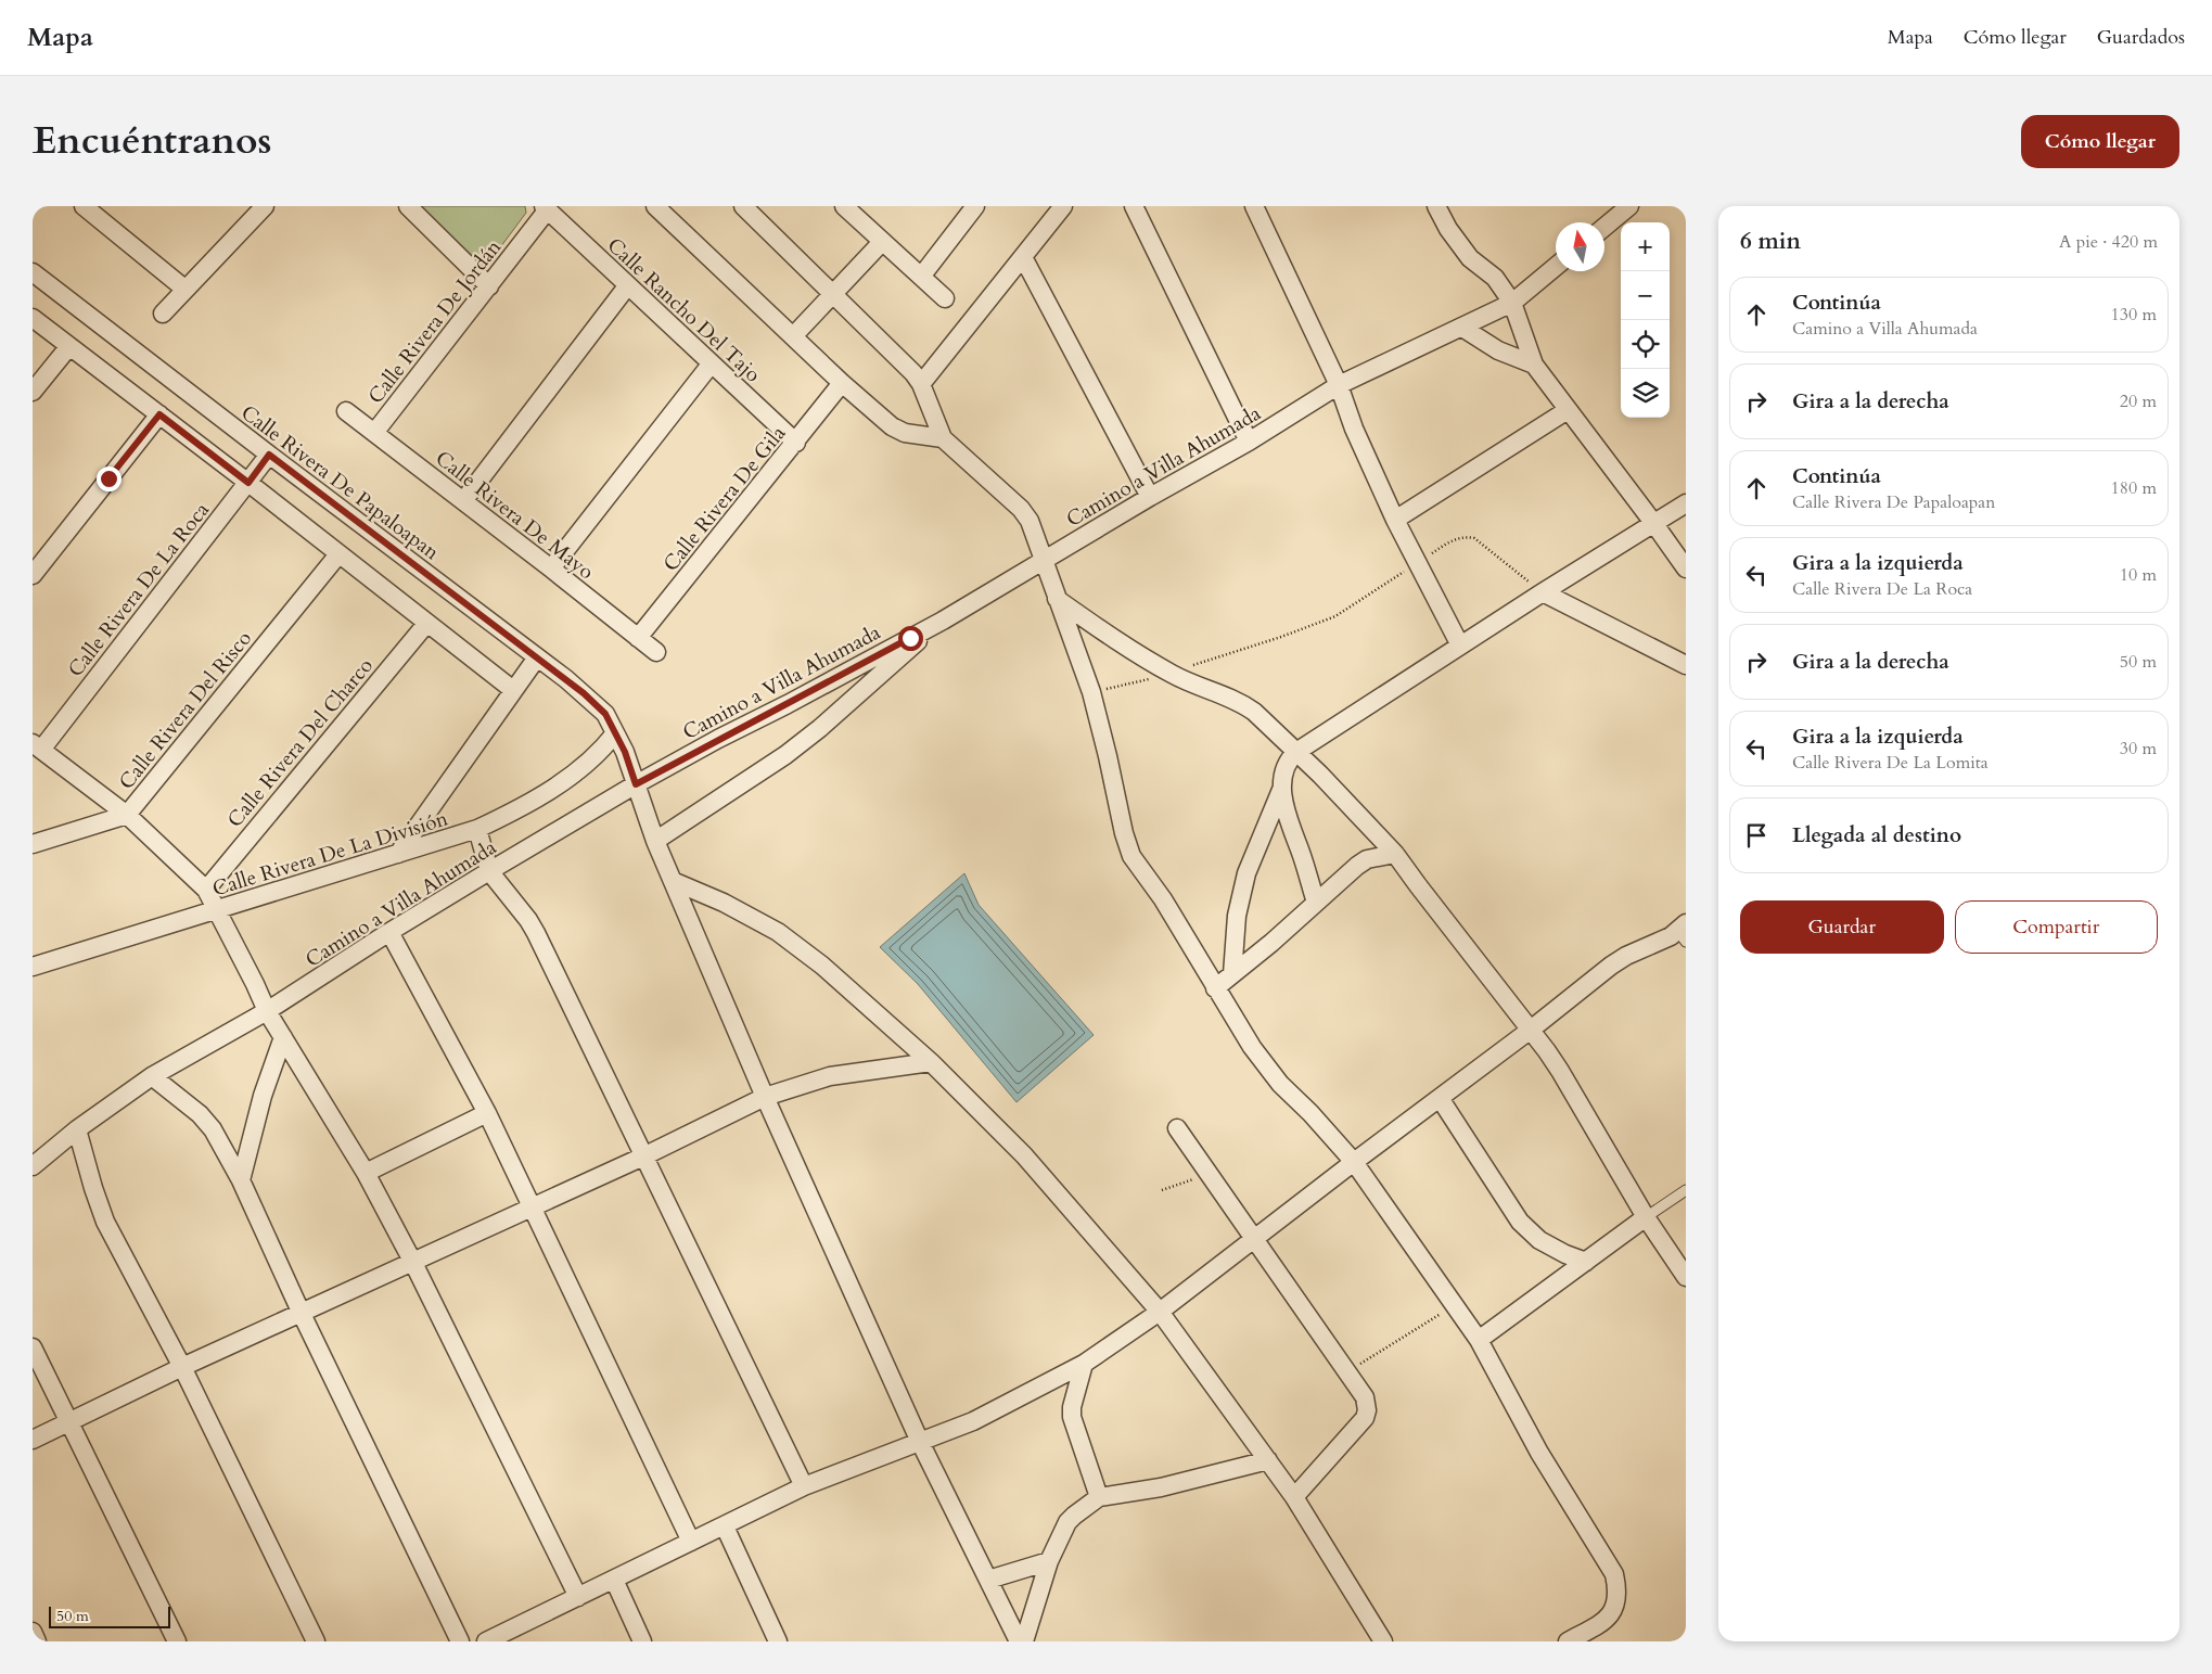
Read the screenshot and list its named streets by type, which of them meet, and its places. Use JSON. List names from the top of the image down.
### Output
{
  "streets": {
    "street": [
      "Calle Rancho Del Tajo",
      "Calle Rivera De Jordán",
      "Camino a Villa Ahumada",
      "Calle Rivera De Papaloapan",
      "Calle Rivera De Gila",
      "Calle Rivera De Mayo",
      "Calle Rivera De La Roca",
      "Calle Rivera Del Risco",
      "Calle Rivera Del Charco",
      "Calle Rivera De La División"
    ]
  },
  "crossings": [
    ["Calle Rancho Del Tajo", "Calle Rivera De Jordán"],
    ["Calle Rancho Del Tajo", "Calle Rivera De Gila"],
    ["Calle Rivera De Jordán", "Calle Rivera De Mayo"],
    ["Camino a Villa Ahumada", "Calle Rivera De Papaloapan"],
    ["Calle Rivera De Papaloapan", "Calle Rivera De La Roca"],
    ["Calle Rivera De Papaloapan", "Calle Rivera De La División"],
    ["Calle Rivera De Gila", "Calle Rivera De Mayo"]
  ],
  "scale_bar": "50 m",
  "north": "top",
  "page": {
    "header": "Mapa",
    "nav": ["Mapa", "Cómo llegar", "Guardados"],
    "title": "Encuéntranos",
    "buttons": [
      "Cómo llegar",
      ["Guardar", "Compartir"]
    ],
    "heading": ["6 min", "A pie · 420 m"],
    "map_buttons": ["+", "−"],
    "list": [
      ["Continúa", "Camino a Villa Ahumada", "130 m"],
      ["Gira a la derecha", "20 m"],
      ["Continúa", "Calle Rivera De Papaloapan", "180 m"],
      ["Gira a la izquierda", "Calle Rivera De La Roca", "10 m"],
      ["Gira a la derecha", "50 m"],
      ["Gira a la izquierda", "Calle Rivera De La Lomita", "30 m"],
      "Llegada al destino"
    ],
    "scale": "50 m"
  }
}
